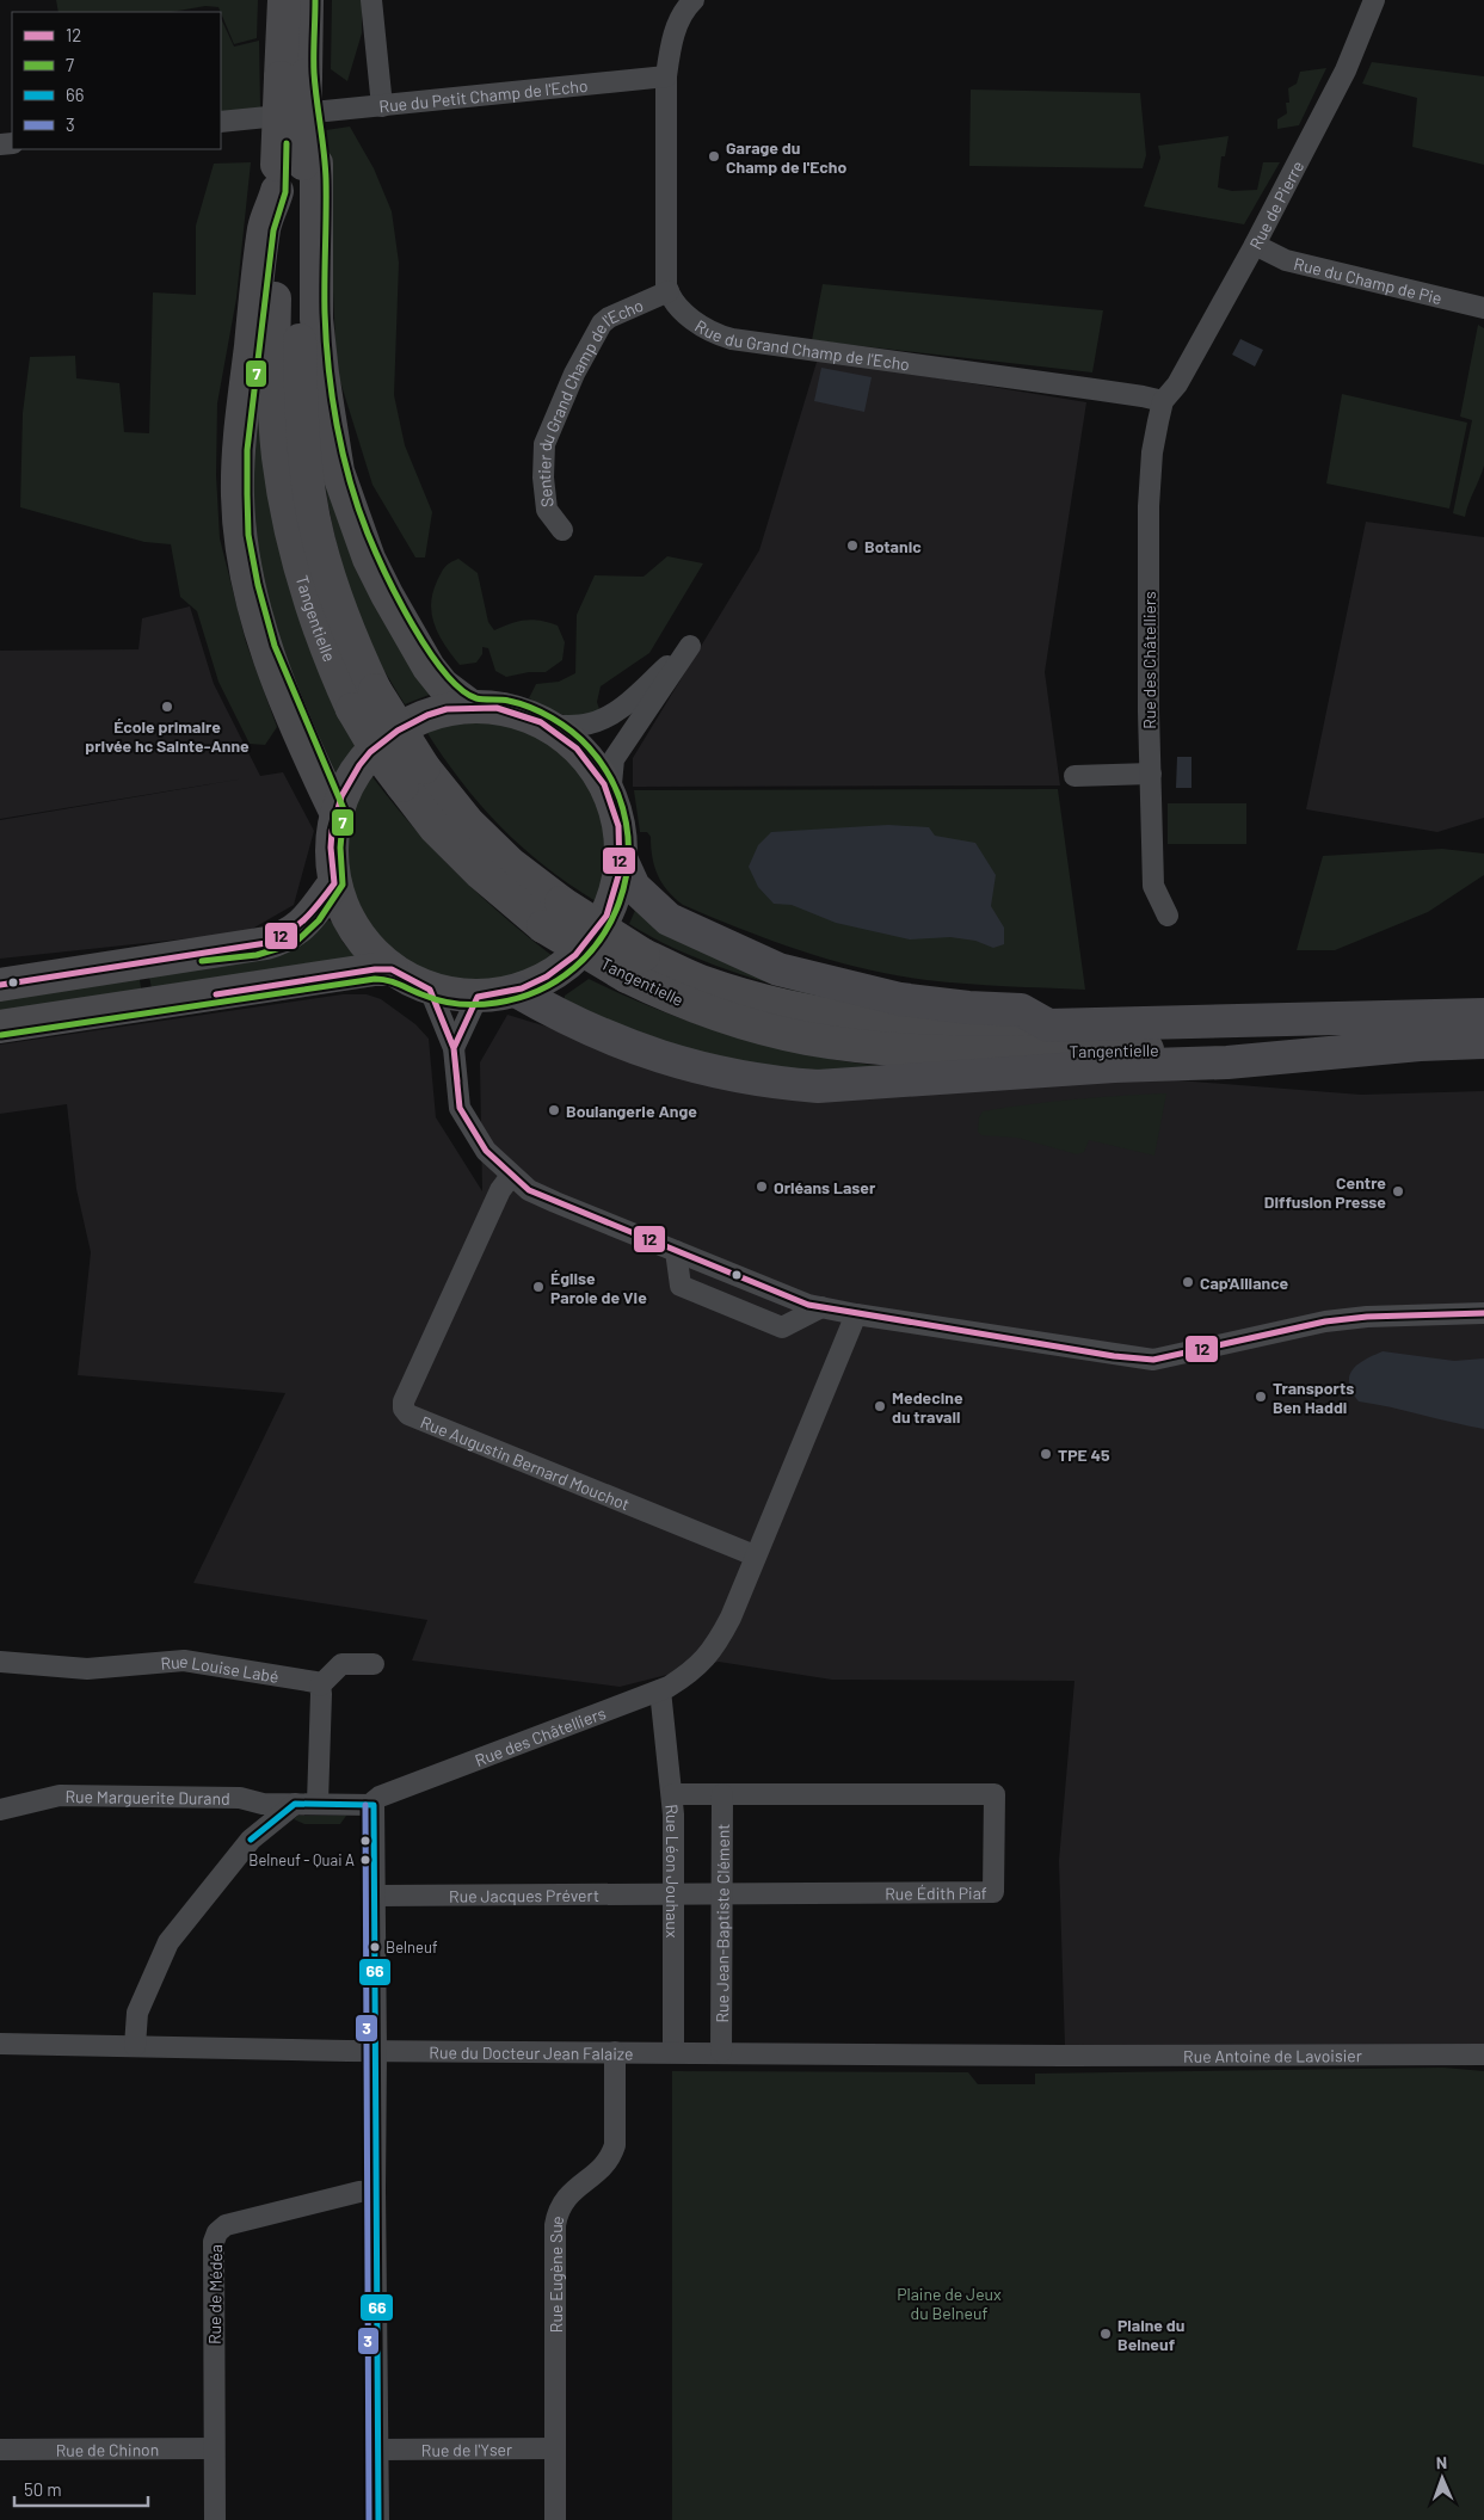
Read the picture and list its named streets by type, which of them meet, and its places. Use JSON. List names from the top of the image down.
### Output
{
  "streets": {
    "highway": ["Tangentielle"],
    "street": [
      "Rue du Petit Champ de l'Echo",
      "Rue de Pierre",
      "Rue du Champ de Pie",
      "Rue du Grand Champ de l'Echo",
      "Sentier du Grand Champ de l'Echo",
      "Rue des Châtelliers",
      "Rue Augustin Bernard Mouchot",
      "Rue Louise Labé",
      "Rue Marguerite Durand",
      "Rue Léon Jouhaux",
      "Rue Édith Piaf",
      "Rue Jacques Prévert",
      "Rue Jean-Baptiste Clément",
      "Rue du Docteur Jean Falaize",
      "Rue Antoine de Lavoisier",
      "Rue Eugène Sue",
      "Rue de Médéa",
      "Rue de Chinon",
      "Rue de l'Yser"
    ]
  },
  "crossings": [
    ["Rue de Pierre", "Rue du Champ de Pie"],
    ["Rue de Pierre", "Rue du Grand Champ de l'Echo"],
    ["Rue de Pierre", "Rue des Châtelliers"],
    ["Rue du Grand Champ de l'Echo", "Sentier du Grand Champ de l'Echo"],
    ["Rue du Grand Champ de l'Echo", "Rue des Châtelliers"],
    ["Rue des Châtelliers", "Rue Augustin Bernard Mouchot"],
    ["Rue des Châtelliers", "Rue Léon Jouhaux"],
    ["Rue Léon Jouhaux", "Rue Édith Piaf"],
    ["Rue Léon Jouhaux", "Rue Jacques Prévert"],
    ["Rue Léon Jouhaux", "Rue du Docteur Jean Falaize"],
    ["Rue Édith Piaf", "Rue Jacques Prévert"],
    ["Rue Édith Piaf", "Rue Jean-Baptiste Clément"],
    ["Rue Jean-Baptiste Clément", "Rue du Docteur Jean Falaize"],
    ["Rue du Docteur Jean Falaize", "Rue Antoine de Lavoisier"],
    ["Rue du Docteur Jean Falaize", "Rue Eugène Sue"],
    ["Rue Eugène Sue", "Rue de l'Yser"],
    ["Rue de Médéa", "Rue de Chinon"]
  ],
  "parks": ["Plaine de Jeux du Belneuf"],
  "places": [
    "Garage du Champ de l'Echo",
    "Botanic",
    "École primaire privée hc Sainte-Anne",
    "Boulangerie Ange",
    "Orléans Laser",
    "Centre Diffusion Presse",
    "Cap'Alliance",
    "Église Parole de Vie",
    "Transports Ben Haddi",
    "Medecine du travail",
    "TPE 45",
    "Belneuf - Quai A",
    "Belneuf",
    "Plaine du Belneuf"
  ],
  "lines": [
    "transit line 7",
    "transit line 12",
    "transit line 66",
    "transit line 3"
  ],
  "legend": [
    "12",
    "7",
    "66",
    "3"
  ],
  "scale_bar": "50 m",
  "north": "top"
}
